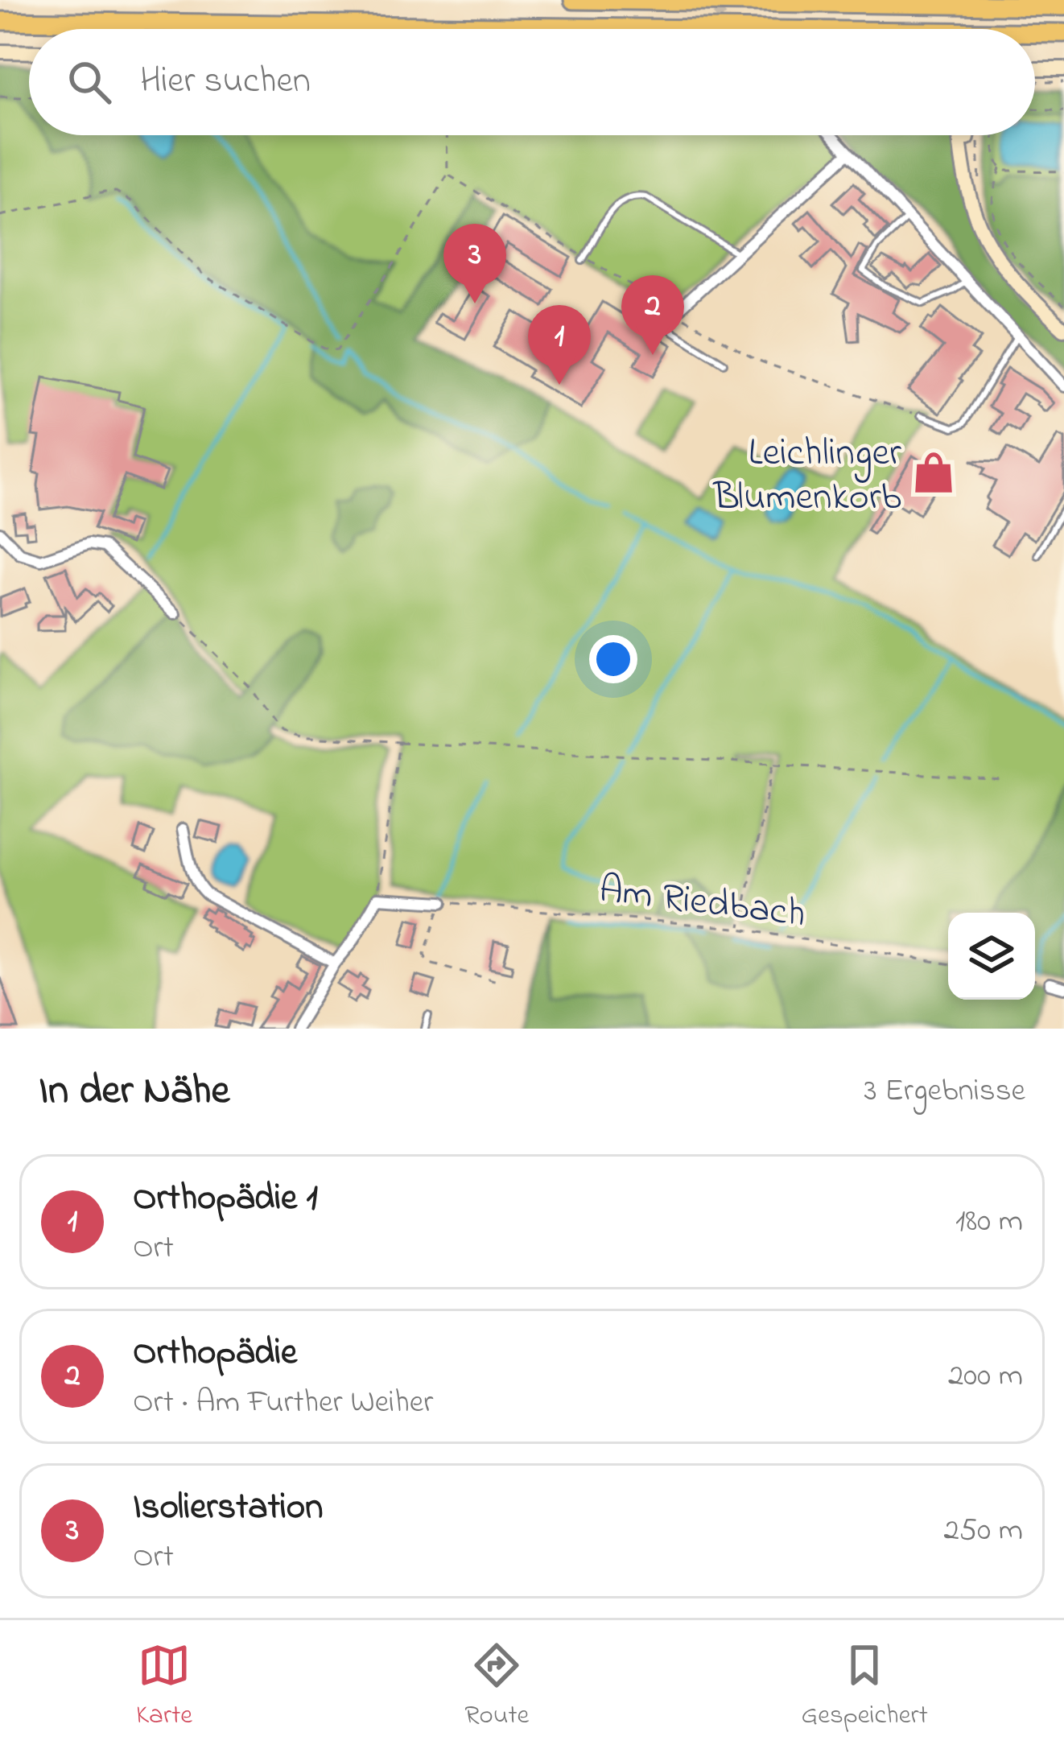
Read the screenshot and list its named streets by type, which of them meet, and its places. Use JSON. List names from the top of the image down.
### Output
{
  "streets": {
    "path": ["Am Riedbach"]
  },
  "places": {
    "shop": ["Leichlinger Blumenkorb"]
  },
  "page": {
    "search": "Hier suchen",
    "pins": ["3", "2", "1"],
    "heading": ["In der Nähe", "3 Ergebnisse"],
    "list": [
      {
        "mark": "1",
        "name": "Orthopädie 1",
        "note": "Ort",
        "value": "180 m"
      },
      {
        "mark": "2",
        "name": "Orthopädie",
        "note": "Ort · Am Further Weiher",
        "value": "200 m"
      },
      {
        "mark": "3",
        "name": "Isolierstation",
        "note": "Ort",
        "value": "250 m"
      }
    ],
    "nav": ["Karte", "Route", "Gespeichert"]
  }
}
